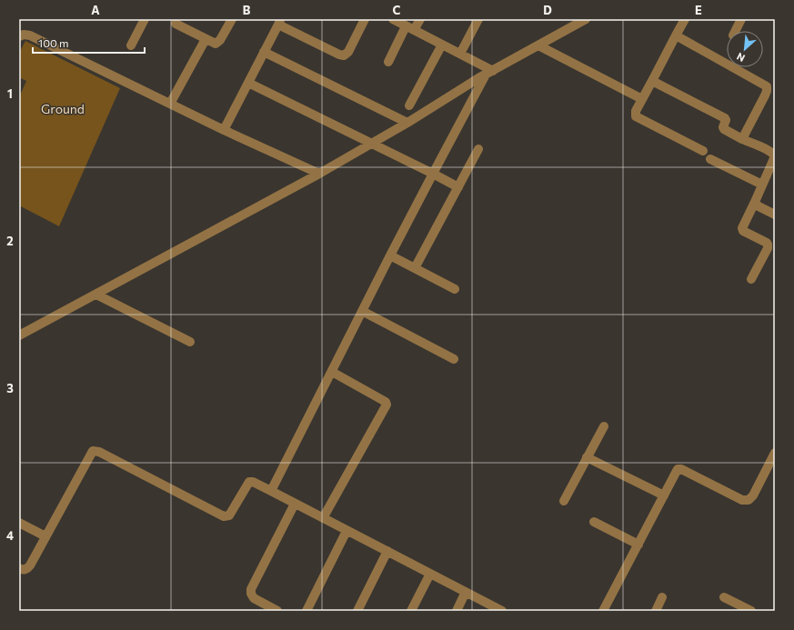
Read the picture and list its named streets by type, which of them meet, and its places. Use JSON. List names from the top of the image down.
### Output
{
  "parks": ["Ground"],
  "scale_bar": "100 m",
  "north": "bottom left",
  "grid": {
    "columns": [
      "A",
      "B",
      "C",
      "D",
      "E"
    ],
    "rows": [
      "1",
      "2",
      "3",
      "4"
    ]
  }
}
